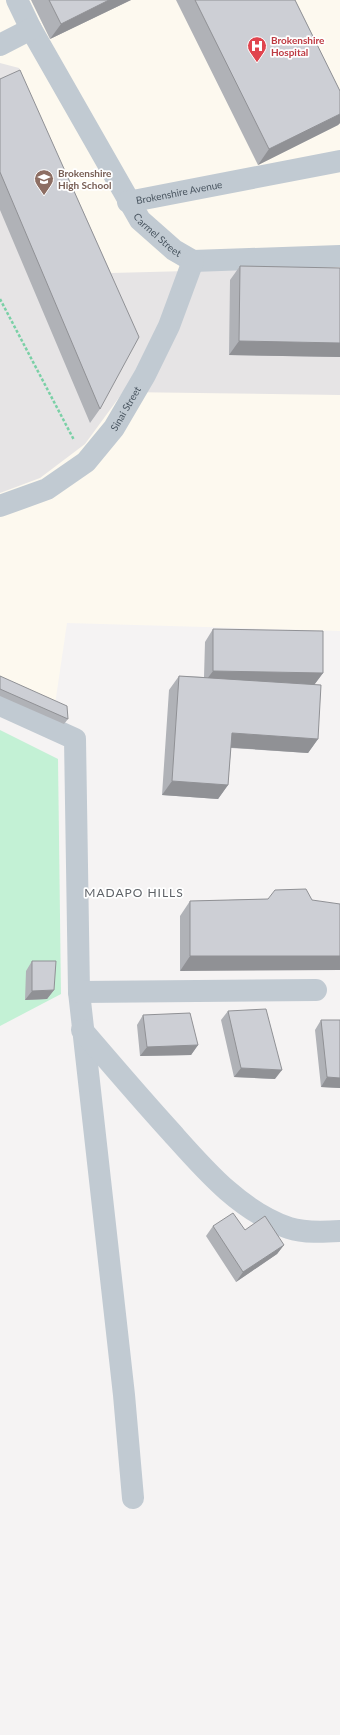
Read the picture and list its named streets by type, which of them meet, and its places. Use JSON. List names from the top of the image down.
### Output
{
  "streets": {
    "street": ["Brokenshire Avenue", "Carmel Street", "Sinai Street"]
  },
  "crossings": [
    ["Brokenshire Avenue", "Carmel Street"],
    ["Carmel Street", "Sinai Street"]
  ],
  "districts": ["MADAPO HILLS"],
  "places": {
    "hospital": ["Brokenshire Hospital"],
    "school or university": ["Brokenshire High School"]
  }
}
